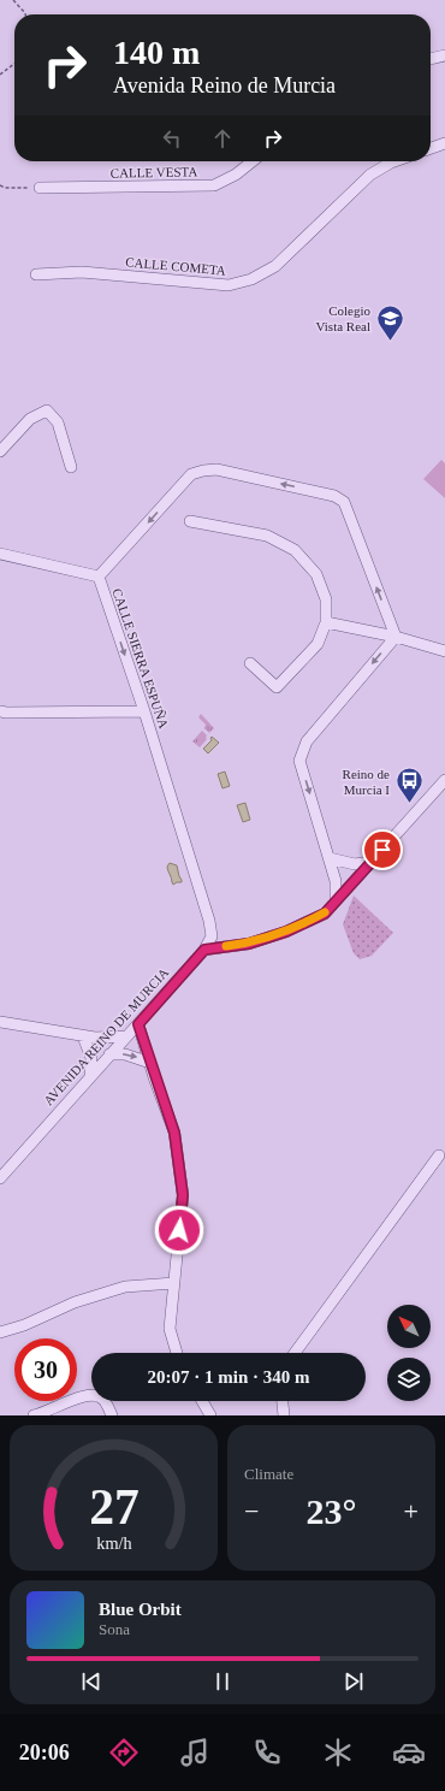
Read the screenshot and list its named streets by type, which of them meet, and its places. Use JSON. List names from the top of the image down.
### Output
{
  "streets": {
    "street": [
      "CALLE VESTA",
      "CALLE COMETA",
      "CALLE SIERRA ESPUÑA",
      "AVENIDA REINO DE MURCIA"
    ]
  },
  "crossings": [
    ["CALLE SIERRA ESPUÑA", "AVENIDA REINO DE MURCIA"]
  ],
  "places": {
    "school or university": ["Colegio Vista Real"],
    "bus stop": ["Reino de Murcia I"]
  },
  "north": "top left",
  "page": {
    "turn": ["140 m", "Avenida Reino de Murcia"],
    "limit": "30",
    "trip": "20:07 · 1 min · 340 m",
    "tile": "Climate",
    "heat": ["−", "23°", "+"],
    "song": ["Blue Orbit", "Sona"],
    "tabs": "20:06",
    "gauge": ["27", "km/h"]
  }
}
